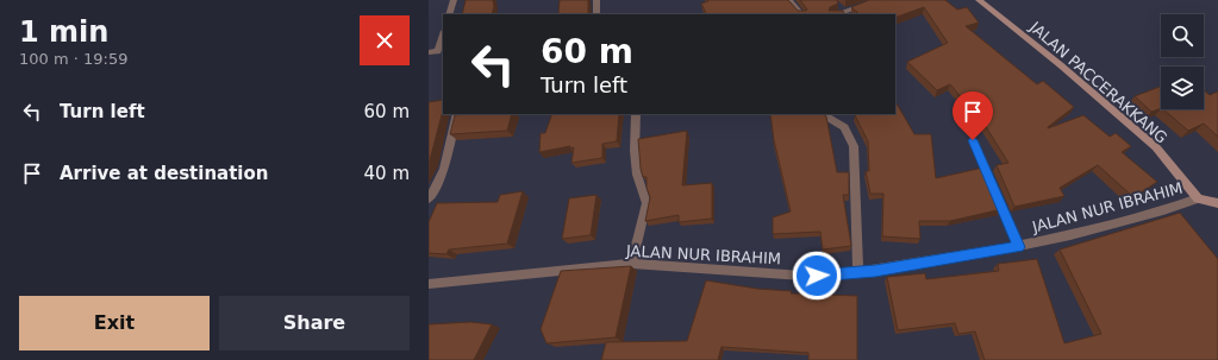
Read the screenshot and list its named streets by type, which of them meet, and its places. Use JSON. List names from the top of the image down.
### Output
{
  "streets": {
    "main road": ["JALAN PACCERAKKANG"],
    "street": ["JALAN NUR IBRAHIM"]
  },
  "crossings": [
    ["JALAN PACCERAKKANG", "JALAN NUR IBRAHIM"]
  ],
  "page": {
    "heading": ["1 min", "100 m · 19:59"],
    "turn": ["60 m", "Turn left"],
    "list": [
      {
        "name": "Turn left",
        "value": "60 m"
      },
      {
        "name": "Arrive at destination",
        "value": "40 m"
      }
    ],
    "buttons": ["Exit", "Share"]
  }
}
